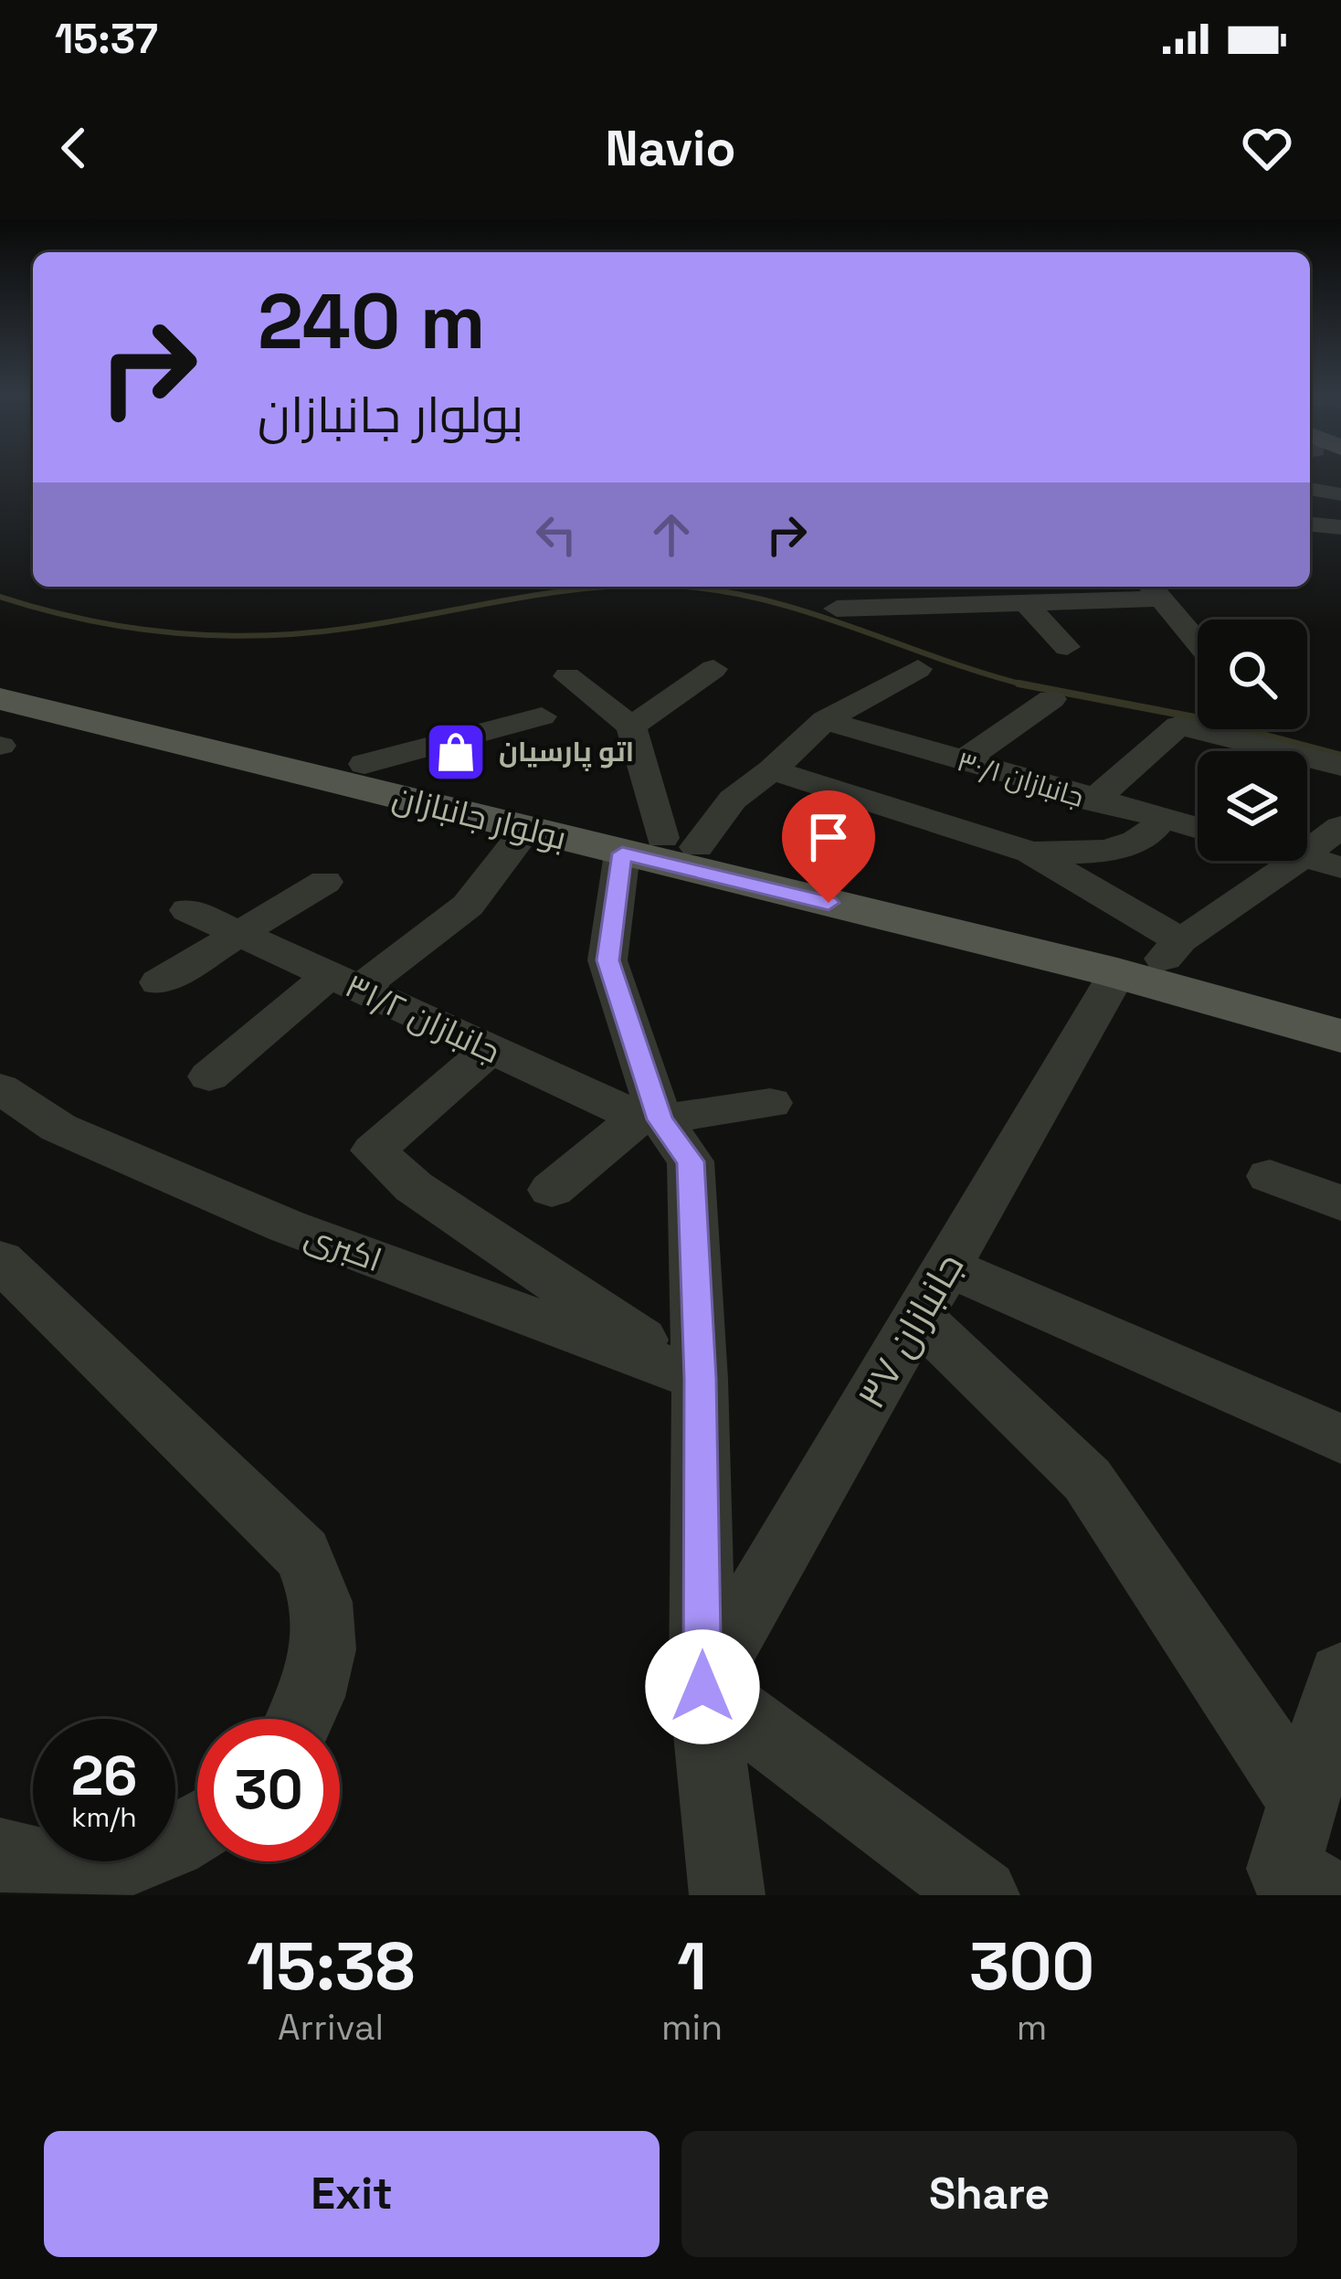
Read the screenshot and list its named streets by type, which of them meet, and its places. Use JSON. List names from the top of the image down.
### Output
{
  "streets": {
    "main road": ["بولوار جانبازان"],
    "street": [
      "جانبازان ۳۰/۱",
      "جانبازان ۳۱/۲",
      "اکبری",
      "جانبازان ۳۷"
    ]
  },
  "crossings": [
    ["بولوار جانبازان", "جانبازان ۳۷"]
  ],
  "places": {
    "shop": ["اتو پارسیان"]
  },
  "page": {
    "status": "15:37",
    "header": "Navio",
    "turn": ["240 m", "بولوار جانبازان"],
    "speed": "26 km/h",
    "limit": "30",
    "eta": [
      "15:38",
      "Arrival",
      "1",
      "min",
      "300",
      "m"
    ],
    "buttons": ["Exit", "Share"]
  }
}
